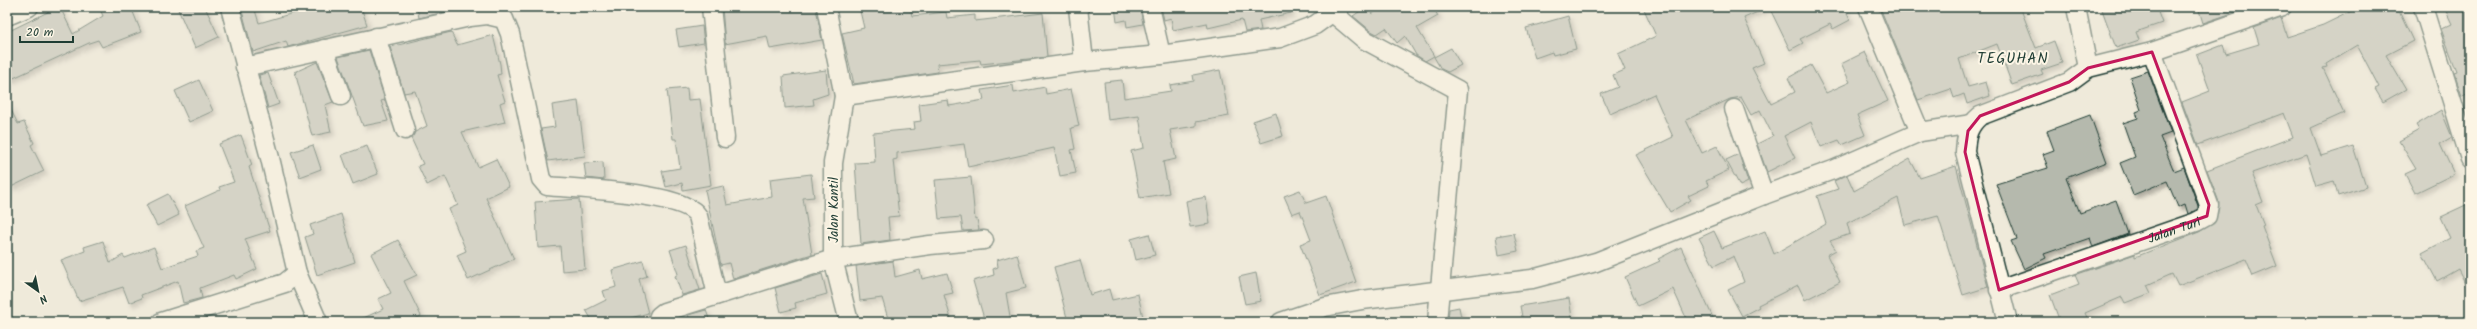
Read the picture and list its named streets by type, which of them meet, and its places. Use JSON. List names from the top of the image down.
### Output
{
  "streets": {
    "street": ["Jalan Kantil", "Jalan Turi"]
  },
  "districts": ["TEGUHAN"],
  "scale_bar": "20 m",
  "north": "bottom right"
}
